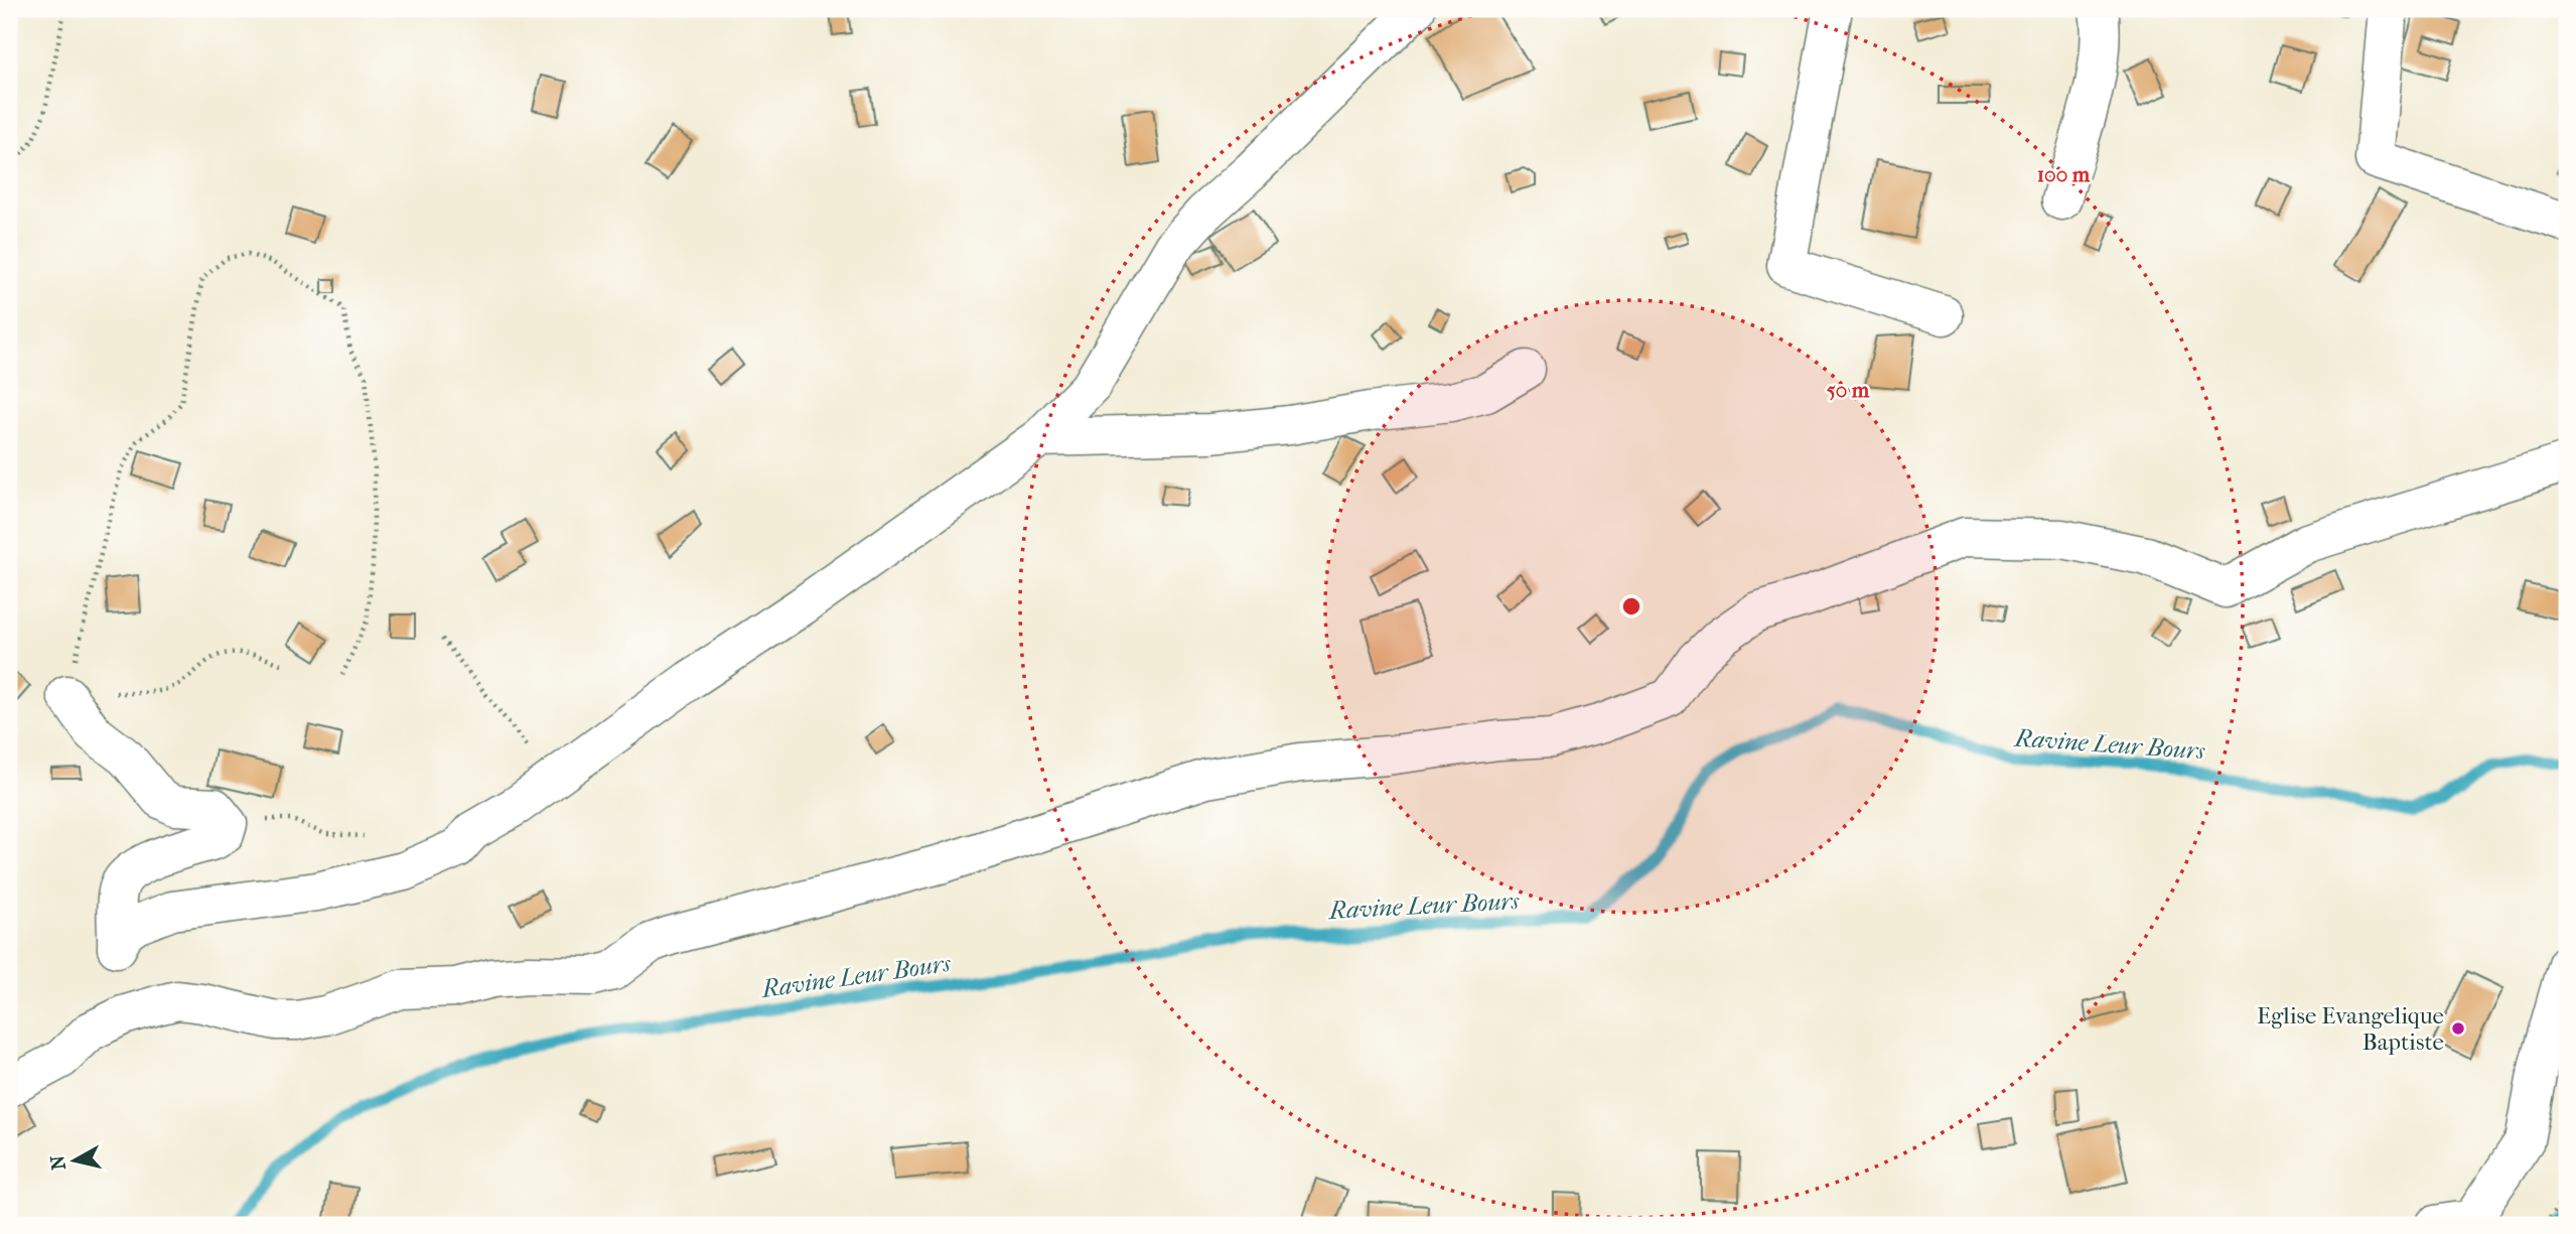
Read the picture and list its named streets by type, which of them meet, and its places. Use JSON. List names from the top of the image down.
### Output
{
  "water": ["Ravine Leur Bours"],
  "places": ["Eglise Evangelique Baptiste"],
  "north": "left",
  "rings": ["100 m", "50 m"]
}
